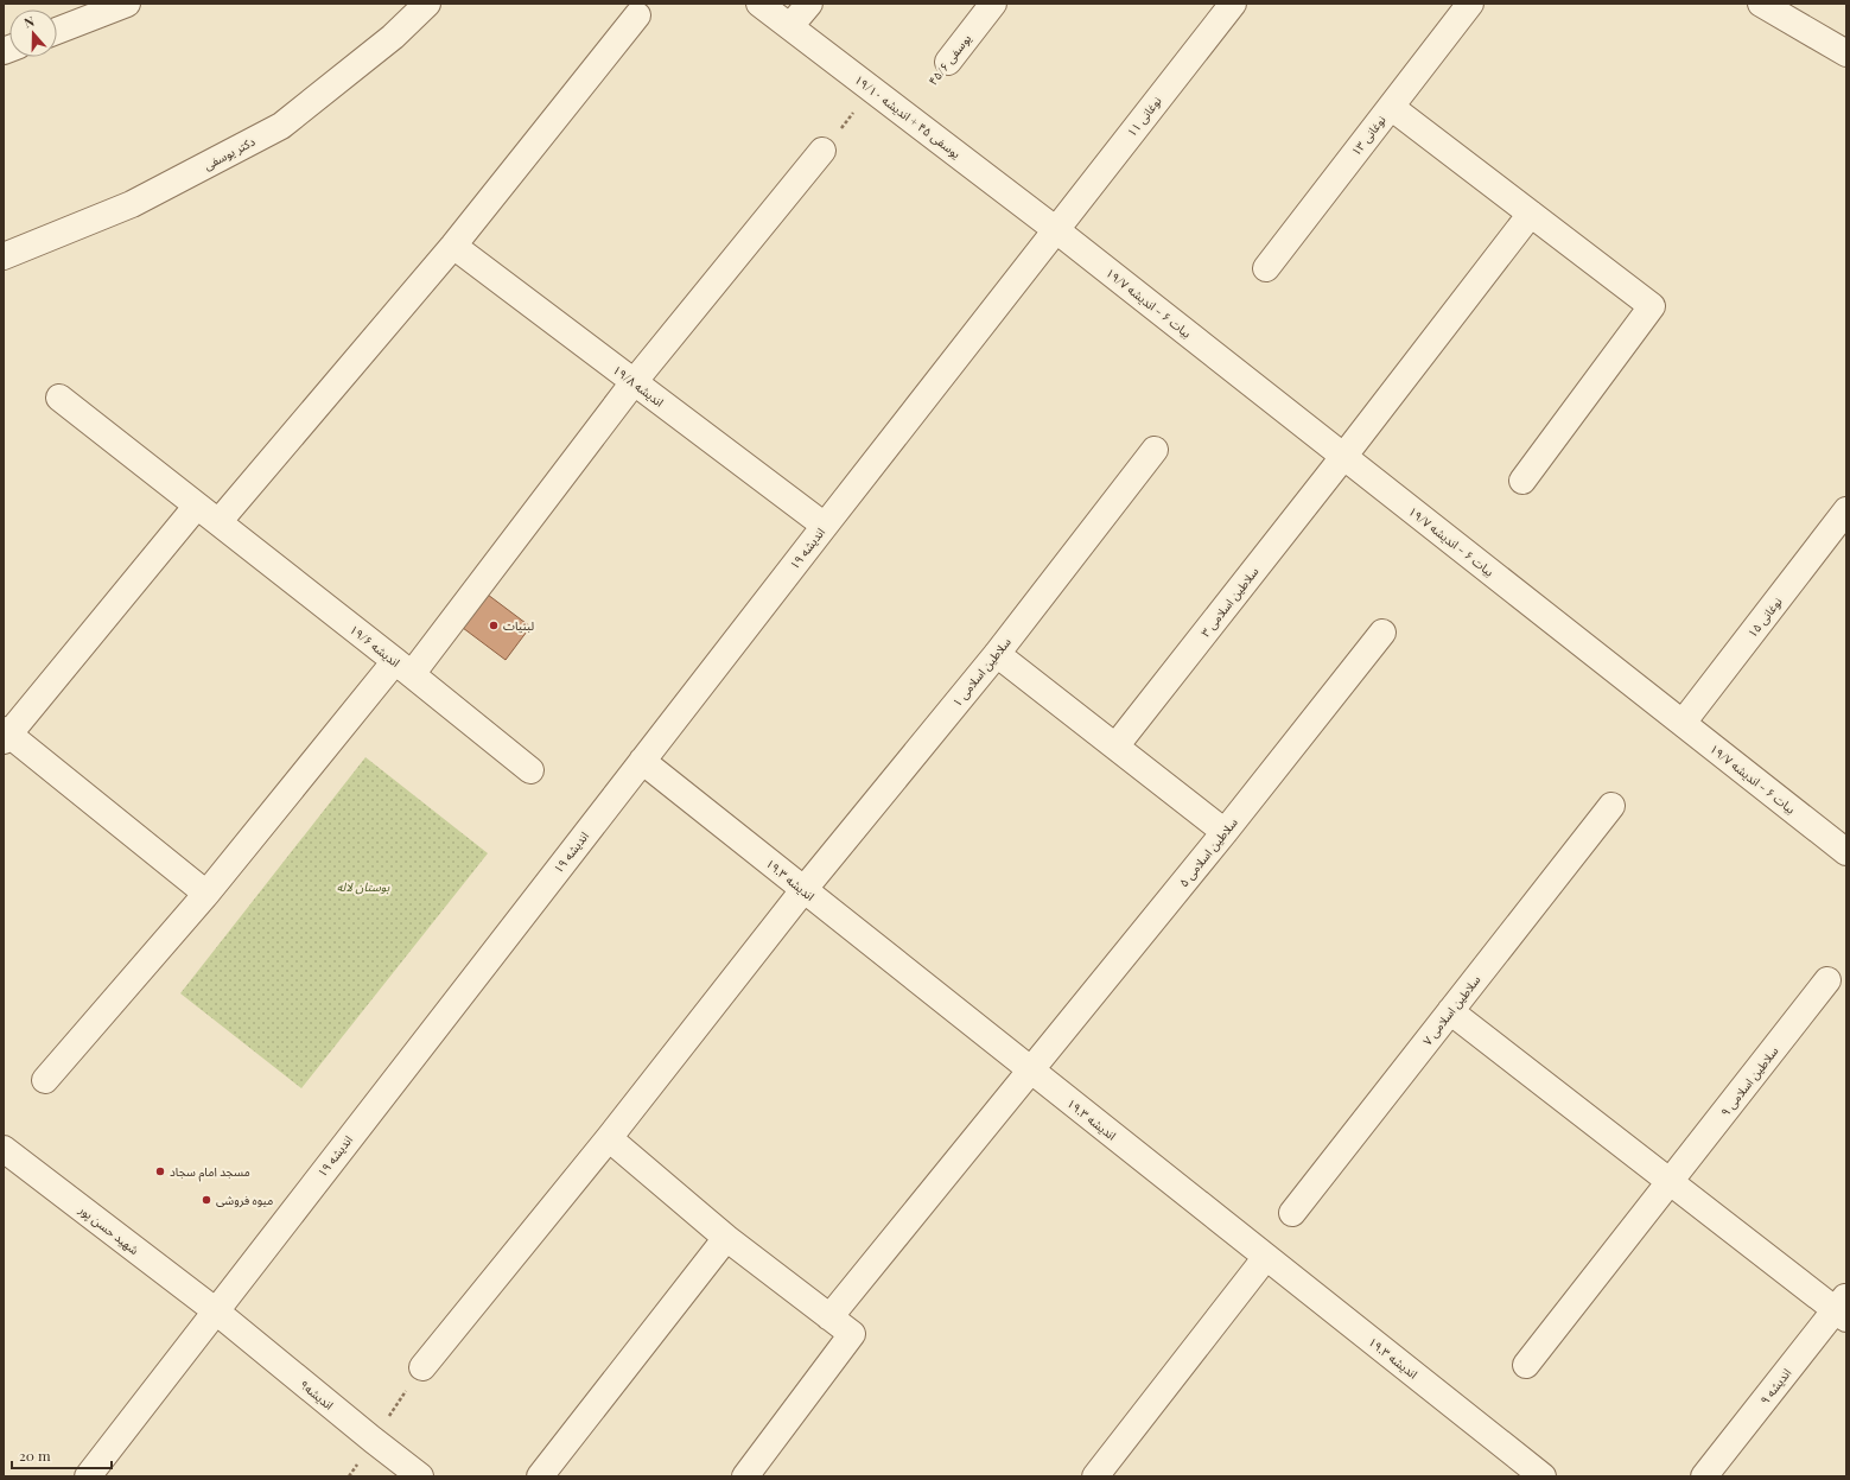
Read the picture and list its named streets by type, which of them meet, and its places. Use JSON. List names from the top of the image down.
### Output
{
  "streets": {
    "street": [
      "یوسفی ۴۵/۶",
      "یوسفی ۴۵ + اندیشه ۱۹/۱۰",
      "نوغانی ۱۱",
      "نوغانی ۱۳",
      "دکتر یوسفی",
      "بیات ۶ - اندیشه ۱۹/۷",
      "اندیشه ۱۹/۸",
      "اندیشه ۱۹",
      "سلاطین اسلامی ۳",
      "نوغانی ۱۵",
      "اندیشه ۱۹/۶",
      "سلاطین اسلامی ۱",
      "سلاطین اسلامی ۵",
      "اندیشه ۱۹.۳",
      "سلاطین اسلامی ۷",
      "سلاطین اسلامی ۹",
      "شهید حسن پور",
      "اندیشه ۹",
      "اندیشه۹"
    ]
  },
  "crossings": [
    ["یوسفی ۴۵ + اندیشه ۱۹/۱۰", "نوغانی ۱۱"],
    ["یوسفی ۴۵ + اندیشه ۱۹/۱۰", "بیات ۶ - اندیشه ۱۹/۷"],
    ["یوسفی ۴۵ + اندیشه ۱۹/۱۰", "اندیشه ۱۹"],
    ["نوغانی ۱۱", "بیات ۶ - اندیشه ۱۹/۷"],
    ["نوغانی ۱۱", "اندیشه ۱۹"],
    ["بیات ۶ - اندیشه ۱۹/۷", "اندیشه ۱۹"],
    ["بیات ۶ - اندیشه ۱۹/۷", "سلاطین اسلامی ۳"],
    ["بیات ۶ - اندیشه ۱۹/۷", "نوغانی ۱۵"],
    ["اندیشه ۱۹/۸", "اندیشه ۱۹"],
    ["اندیشه ۱۹", "اندیشه ۱۹.۳"],
    ["اندیشه ۱۹", "شهید حسن پور"],
    ["اندیشه ۱۹", "اندیشه۹"],
    ["سلاطین اسلامی ۱", "اندیشه ۱۹.۳"],
    ["سلاطین اسلامی ۵", "اندیشه ۱۹.۳"],
    ["شهید حسن پور", "اندیشه۹"]
  ],
  "parks": ["بوستان لاله"],
  "places": ["لبنیات", "مسجد امام سجاد", "میوه فروشی"],
  "scale_bar": "20 m",
  "north": "top"
}
